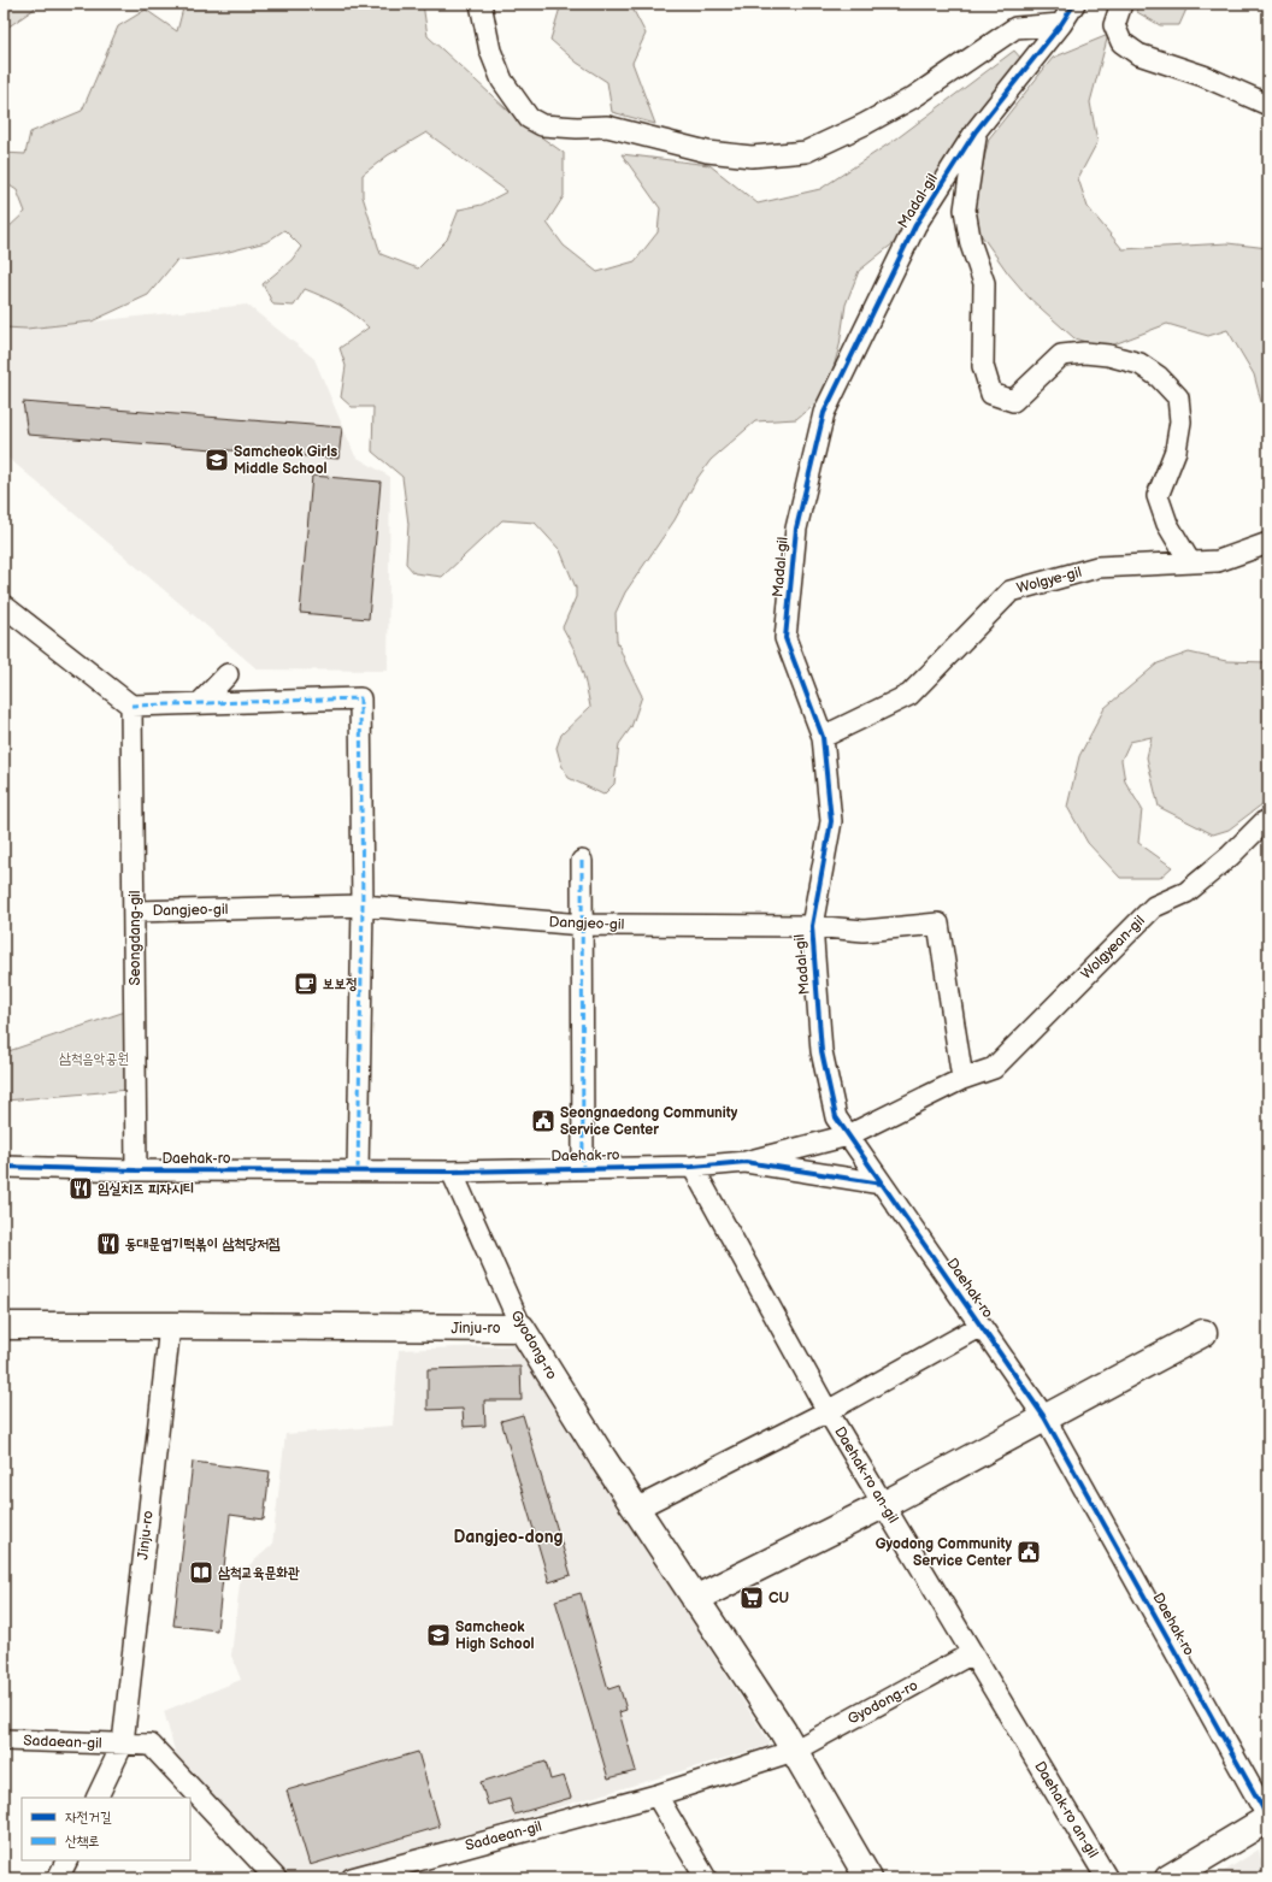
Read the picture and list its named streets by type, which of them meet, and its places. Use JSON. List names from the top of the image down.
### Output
{
  "streets": {
    "street": [
      "Madal-gil",
      "Wolgye-gil",
      "Dangjeo-gil",
      "Seongdang-gil",
      "Wolgyean-gil",
      "Daehak-ro",
      "Jinju-ro",
      "Gyodong-ro",
      "Daehak-ro an-gil",
      "Sadaean-gil"
    ]
  },
  "crossings": [
    ["Madal-gil", "Wolgye-gil"],
    ["Madal-gil", "Dangjeo-gil"],
    ["Madal-gil", "Wolgyean-gil"],
    ["Madal-gil", "Daehak-ro"],
    ["Dangjeo-gil", "Seongdang-gil"],
    ["Dangjeo-gil", "Daehak-ro"],
    ["Seongdang-gil", "Daehak-ro"],
    ["Wolgyean-gil", "Daehak-ro"],
    ["Daehak-ro", "Gyodong-ro"],
    ["Daehak-ro", "Daehak-ro an-gil"],
    ["Jinju-ro", "Gyodong-ro"],
    ["Jinju-ro", "Sadaean-gil"],
    ["Gyodong-ro", "Daehak-ro an-gil"],
    ["Gyodong-ro", "Sadaean-gil"]
  ],
  "districts": ["Dangjeo-dong"],
  "parks": ["삼척음악공원"],
  "places": {
    "school or university": ["Samcheok Girls Middle School", "Samcheok High School"],
    "cafe": ["보보정"],
    "public building": ["Seongnaedong Community Service Center", "Gyodong Community Service Center"],
    "restaurant": ["임실치즈 피자시티", "동대문엽기떡볶이 삼척당저점"],
    "library": ["삼척교육문화관"],
    "supermarket": ["CU"]
  },
  "legend": ["자전거길", "산책로"]
}
